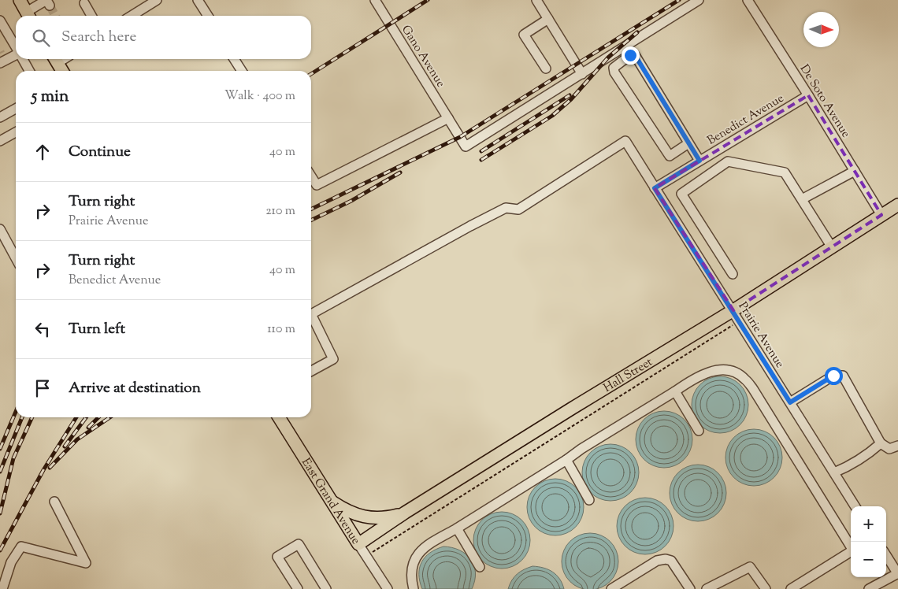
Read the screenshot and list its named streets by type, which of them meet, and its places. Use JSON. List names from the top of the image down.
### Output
{
  "streets": {
    "main road": ["Hall Street", "East Grand Avenue"],
    "street": [
      "Gano Avenue",
      "De Soto Avenue",
      "Benedict Avenue",
      "Prairie Avenue"
    ]
  },
  "crossings": [
    ["De Soto Avenue", "Benedict Avenue"],
    ["De Soto Avenue", "Hall Street"],
    ["Benedict Avenue", "Prairie Avenue"],
    ["Prairie Avenue", "Hall Street"],
    ["Hall Street", "East Grand Avenue"]
  ],
  "north": "right",
  "page": {
    "search": "Search here",
    "heading": ["5 min", "Walk · 400 m"],
    "list": [
      ["Continue", "40 m"],
      ["Turn right", "Prairie Avenue", "210 m"],
      ["Turn right", "Benedict Avenue", "40 m"],
      ["Turn left", "110 m"],
      "Arrive at destination"
    ],
    "map_buttons": ["+", "−"]
  }
}
